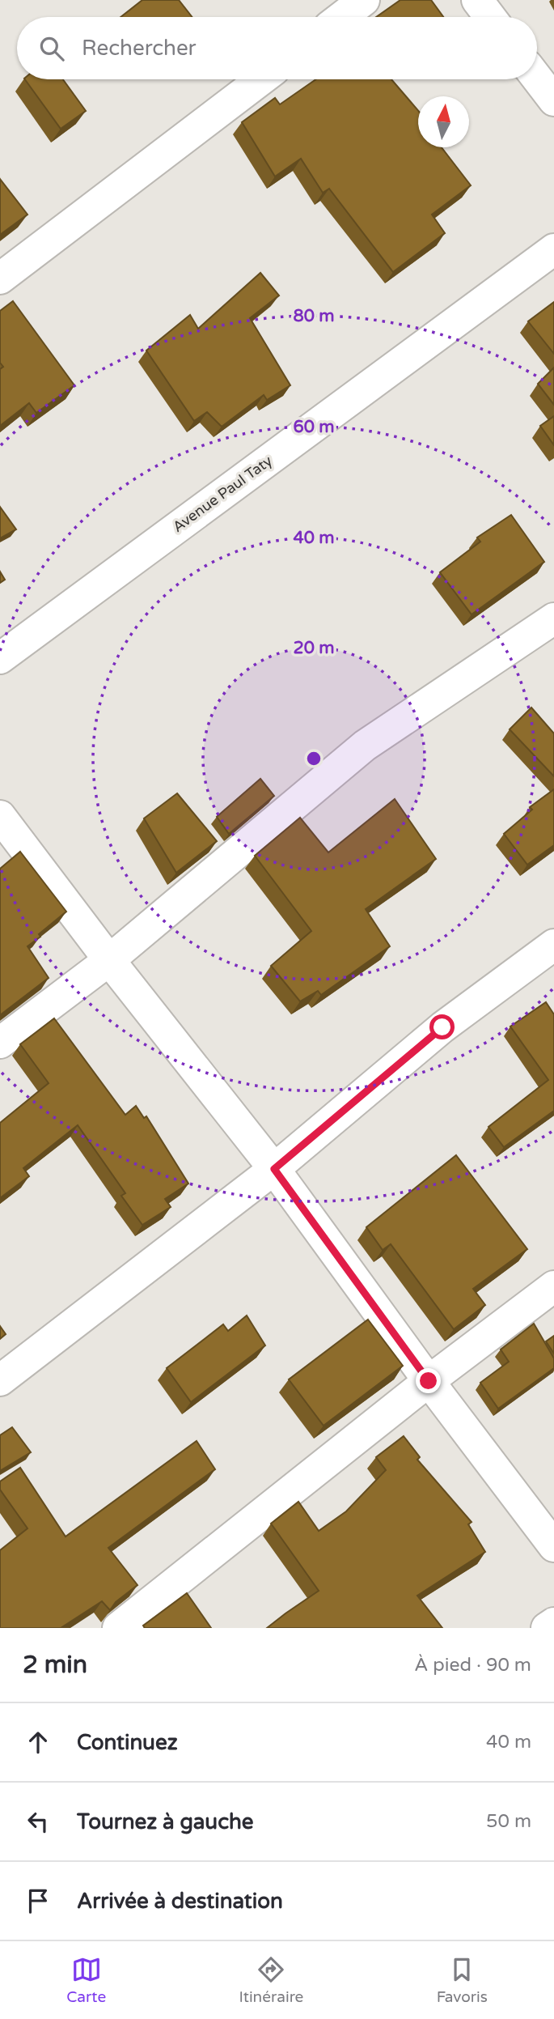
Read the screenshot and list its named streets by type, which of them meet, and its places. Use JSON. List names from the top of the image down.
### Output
{
  "streets": {
    "street": ["Avenue Paul Taty"]
  },
  "north": "top",
  "page": {
    "search": "Rechercher",
    "heading": ["2 min", "À pied · 90 m"],
    "list": [
      ["Continuez", "40 m"],
      ["Tournez à gauche", "50 m"],
      "Arrivée à destination"
    ],
    "nav": ["Carte", "Itinéraire", "Favoris"]
  },
  "rings": [
    "80 m",
    "60 m",
    "40 m",
    "20 m"
  ]
}
